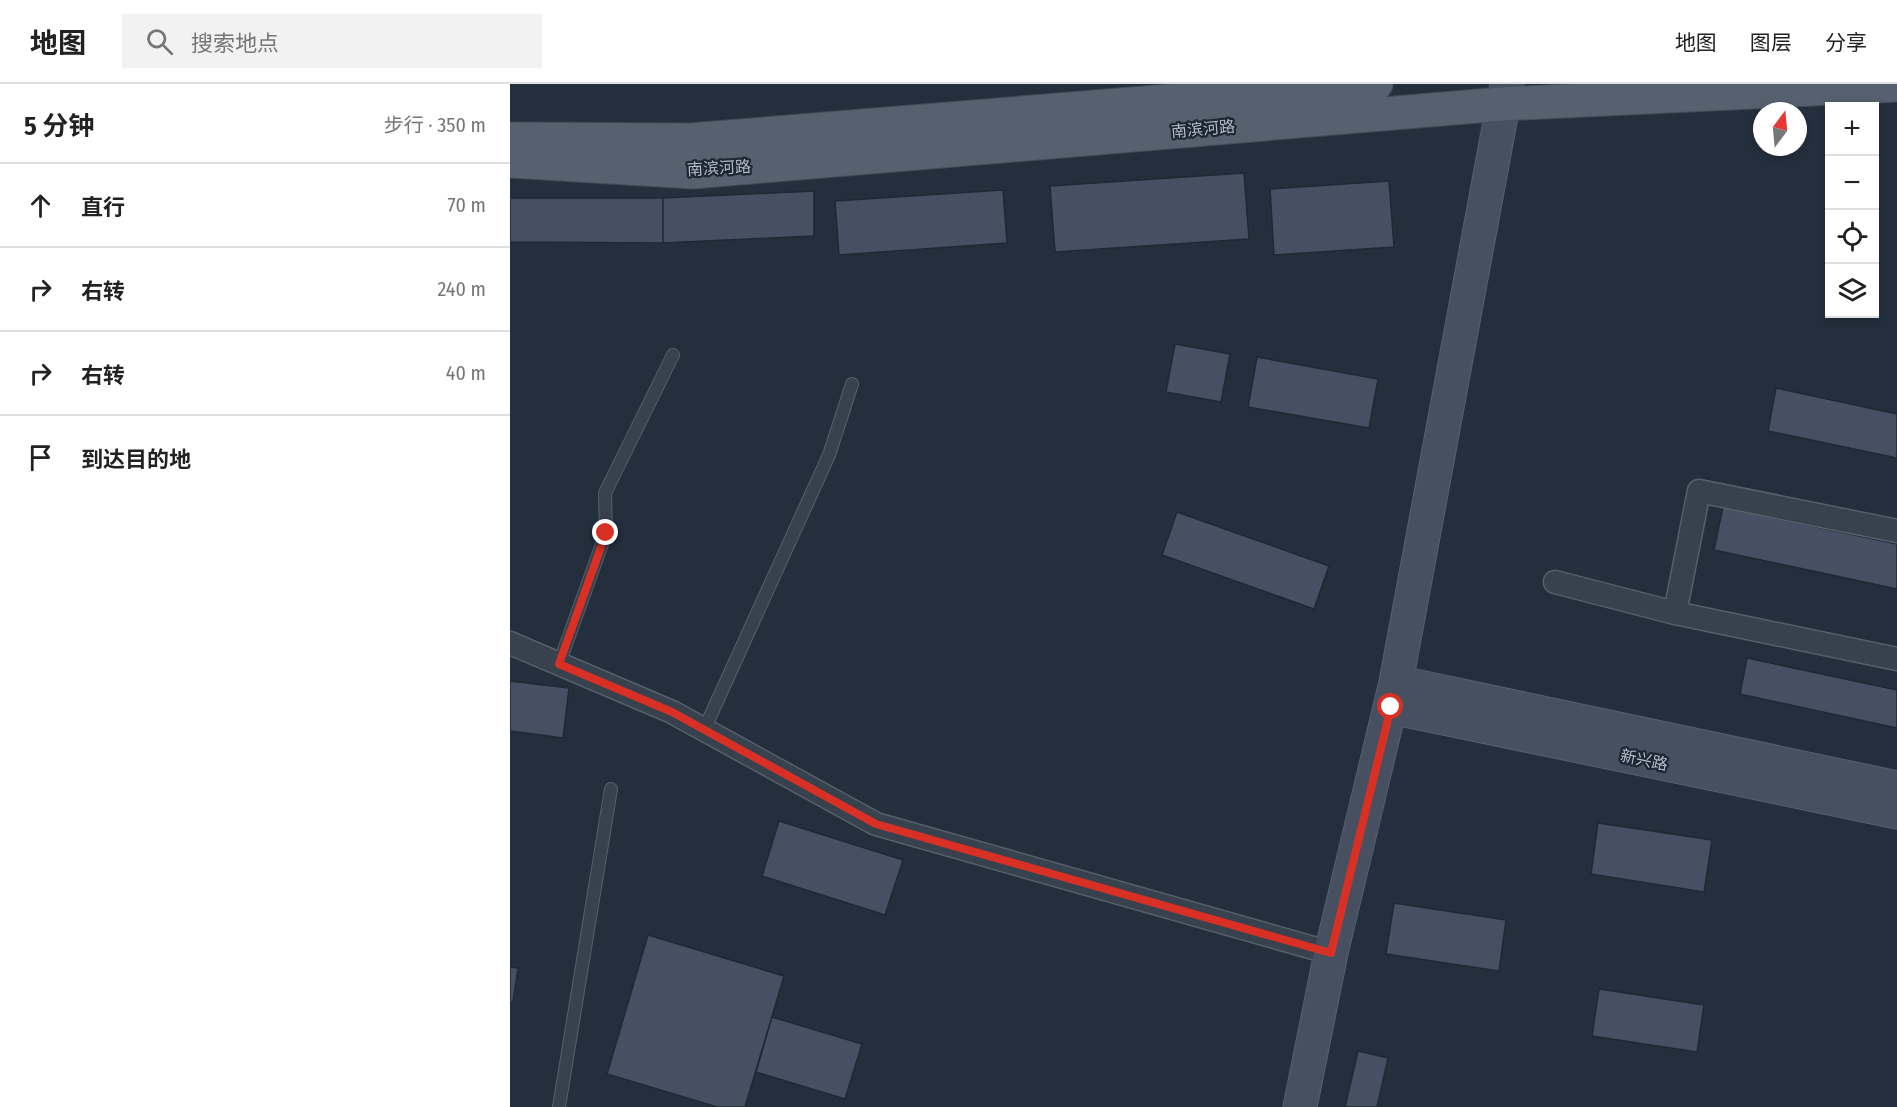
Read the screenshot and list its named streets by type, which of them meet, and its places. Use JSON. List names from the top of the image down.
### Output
{
  "streets": {
    "main road": ["南滨河路", "新兴路"]
  },
  "north": "top",
  "page": {
    "header": "地图",
    "search": "搜索地点",
    "nav": ["地图", "图层", "分享"],
    "heading": ["5 分钟", "步行 · 350 m"],
    "map_buttons": ["+", "−"],
    "list": [
      ["直行", "70 m"],
      ["右转", "240 m"],
      ["右转", "40 m"],
      "到达目的地"
    ]
  }
}
